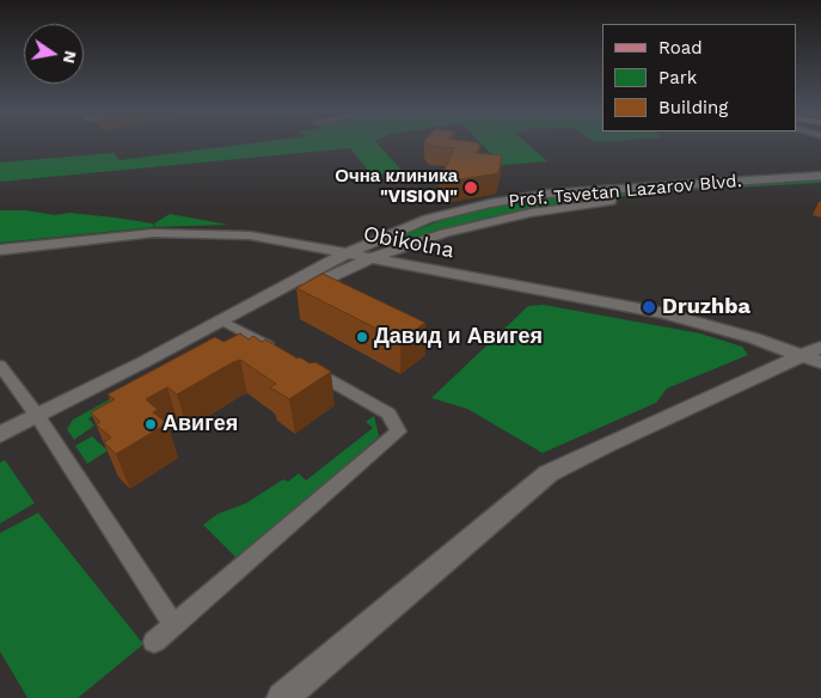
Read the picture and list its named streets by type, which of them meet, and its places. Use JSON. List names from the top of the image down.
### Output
{
  "streets": {
    "main road": ["Prof. Tsvetan Lazarov Blvd.", "Obikolna"]
  },
  "crossings": [
    ["Prof. Tsvetan Lazarov Blvd.", "Obikolna"]
  ],
  "places": [
    "Очна клиника \"VISION\"",
    "Druzhba",
    "Давид и Авигея",
    "Авигея"
  ],
  "legend": ["Road", "Park", "Building"],
  "north": "right"
}
